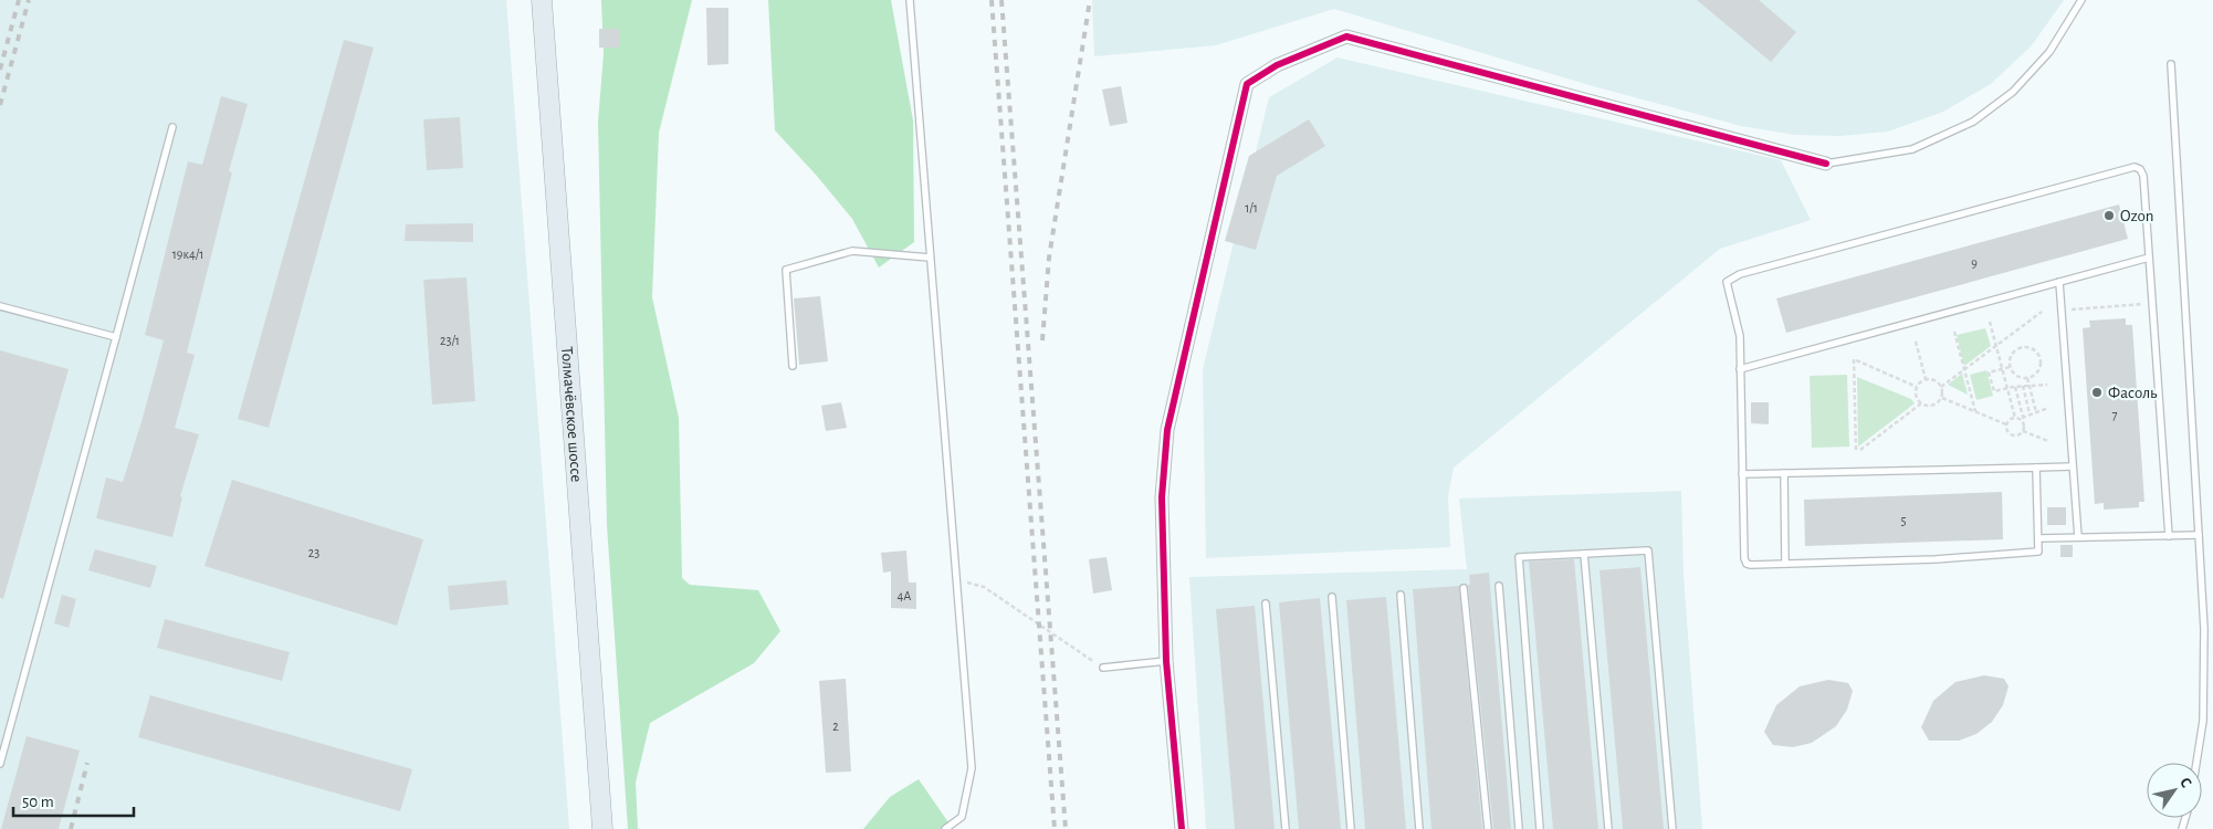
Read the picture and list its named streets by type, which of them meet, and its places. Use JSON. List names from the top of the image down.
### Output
{
  "streets": {
    "main road": ["Толмачёвское шоссе"]
  },
  "places": ["Ozon", "Фасоль"],
  "house_numbers": [
    "1/1",
    "19к4/1",
    "9",
    "23/1",
    "7",
    "5",
    "23",
    "4А",
    "2"
  ],
  "scale_bar": "50 m",
  "north": "top right"
}
